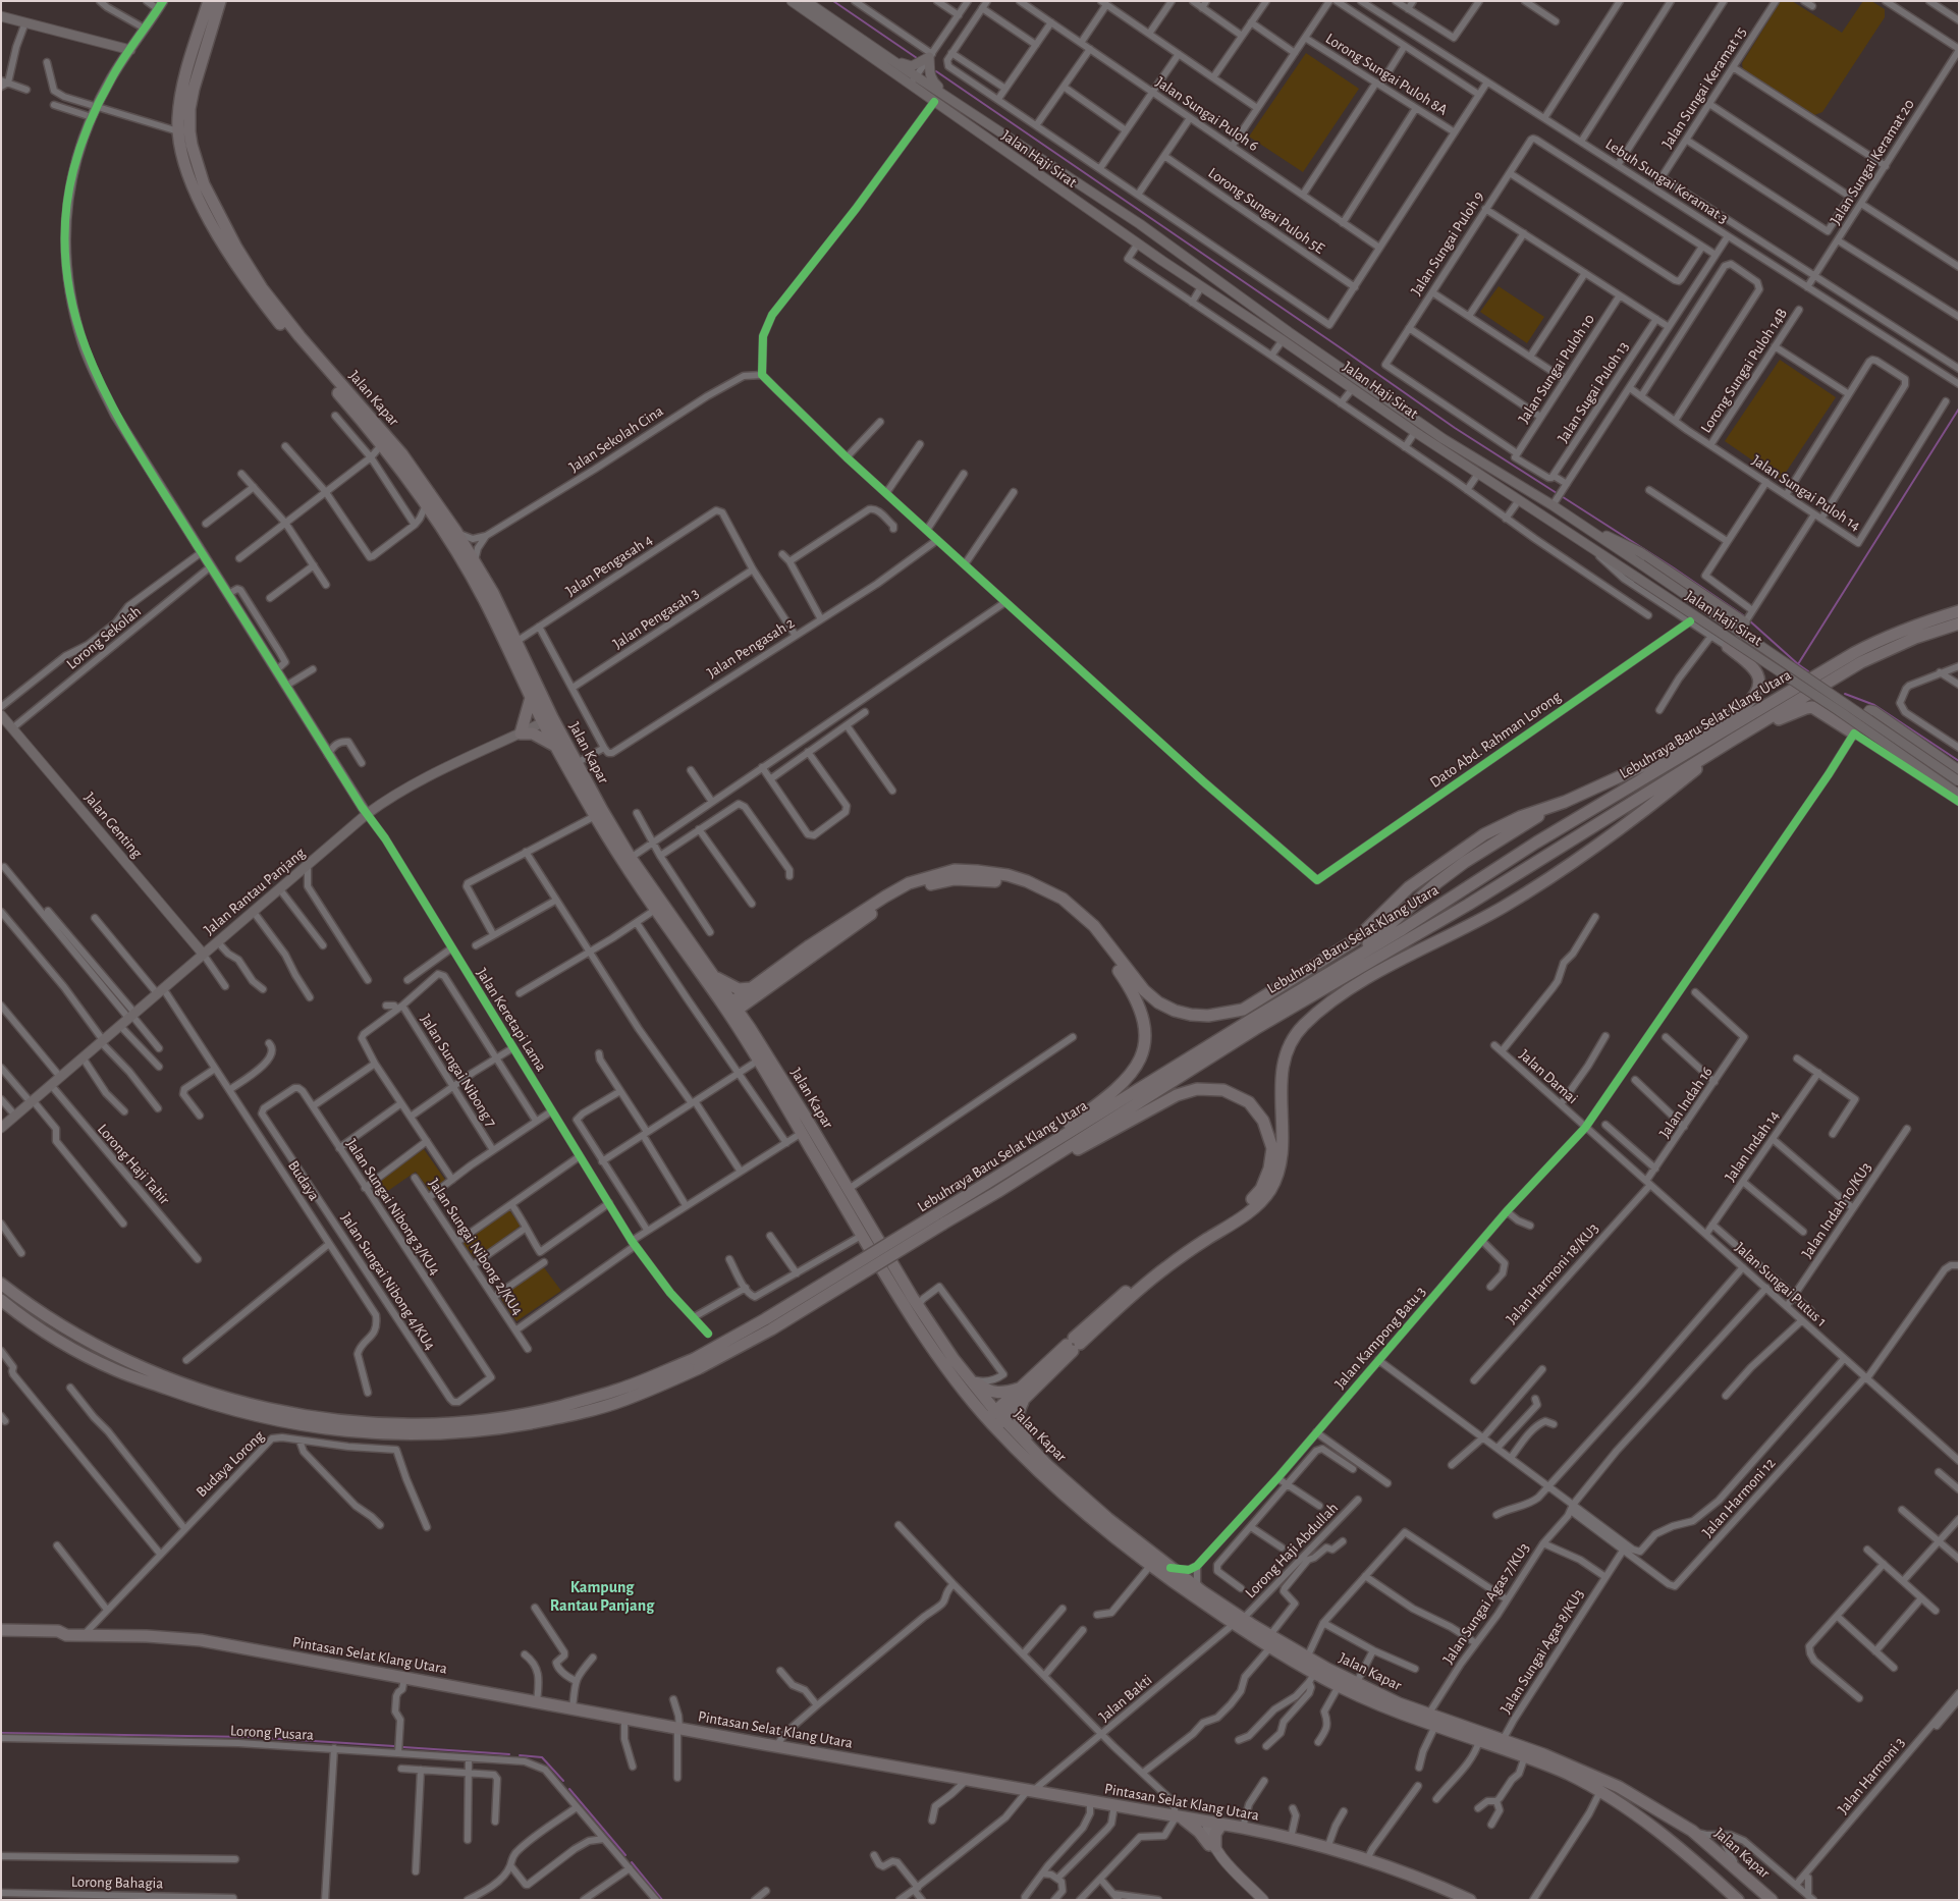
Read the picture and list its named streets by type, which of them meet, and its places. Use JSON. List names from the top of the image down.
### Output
{
  "streets": {
    "highway": ["Jalan Kapar", "Lebuhraya Baru Selat Klang Utara", "Pintasan Selat Klang Utara"],
    "main road": ["Jalan Haji Sirat", "Jalan Genting", "Jalan Rantau Panjang"],
    "street": [
      "Lorong Sungai Puloh 8A",
      "Jalan Sungai Keramat 15",
      "Jalan Sungai Puloh 6",
      "Jalan Sungai Keramat 20",
      "Lebuh Sungai Keramat 3",
      "Lorong Sungai Puloh 5E",
      "Jalan Sungai Puloh 9",
      "Jalan Sungai Puloh 10",
      "Lorong Sungai Puloh 14B",
      "Jalan Sugai Puloh 13",
      "Jalan Sekolah Cina",
      "Jalan Sungai Puloh 14",
      "Jalan Pengasah 4",
      "Jalan Pengasah 3",
      "Lorong Sekolah",
      "Jalan Pengasah 2",
      "Dato Abd. Rahman Lorong",
      "Jalan Keretapi Lama",
      "Jalan Sungai Nibong 7",
      "Jalan Damai",
      "Jalan Indah 16",
      "Jalan Indah 14",
      "Lorong Haji Tahir",
      "Budaya",
      "Jalan Sungai Nibong 3/KU4",
      "Jalan Indah 10/KU3",
      "Jalan Sungai Nibong 2/KU4",
      "Jalan Harmoni 18/KU3",
      "Jalan Sungai Nibong 4/KU4",
      "Jalan Sungai Putus 1",
      "Jalan Kampong Batu 3",
      "Budaya Lorong",
      "Jalan Harmoni 12",
      "Lorong Haji Abdullah",
      "Jalan Sungai Agas 7/KU3",
      "Jalan Sungai Agas 8/KU3",
      "Jalan Bakti",
      "Lorong Pusara",
      "Jalan Harmoni 3",
      "Lorong Bahagia"
    ]
  },
  "crossings": [
    ["Jalan Sungai Keramat 15", "Lebuh Sungai Keramat 3"],
    ["Jalan Sungai Keramat 20", "Lebuh Sungai Keramat 3"],
    ["Jalan Sungai Puloh 9", "Jalan Sungai Puloh 10"],
    ["Lorong Sungai Puloh 14B", "Jalan Sungai Puloh 14"],
    ["Jalan Kapar", "Jalan Pengasah 4"],
    ["Jalan Kapar", "Jalan Pengasah 2"],
    ["Jalan Kapar", "Jalan Rantau Panjang"],
    ["Jalan Kapar", "Lorong Haji Abdullah"],
    ["Jalan Kapar", "Jalan Sungai Agas 7/KU3"],
    ["Jalan Kapar", "Jalan Sungai Agas 8/KU3"],
    ["Jalan Kapar", "Jalan Bakti"],
    ["Jalan Pengasah 4", "Jalan Pengasah 3"],
    ["Lorong Sekolah", "Jalan Genting"],
    ["Jalan Genting", "Jalan Rantau Panjang"],
    ["Jalan Rantau Panjang", "Jalan Keretapi Lama"],
    ["Jalan Rantau Panjang", "Lorong Haji Tahir"],
    ["Jalan Rantau Panjang", "Budaya"],
    ["Jalan Damai", "Jalan Sungai Putus 1"],
    ["Jalan Damai", "Jalan Kampong Batu 3"],
    ["Jalan Indah 16", "Jalan Harmoni 18/KU3"],
    ["Jalan Indah 16", "Jalan Sungai Putus 1"],
    ["Jalan Indah 14", "Jalan Sungai Putus 1"],
    ["Jalan Sungai Nibong 3/KU4", "Jalan Sungai Nibong 4/KU4"],
    ["Jalan Indah 10/KU3", "Jalan Sungai Putus 1"],
    ["Jalan Harmoni 18/KU3", "Jalan Sungai Putus 1"],
    ["Jalan Sungai Putus 1", "Jalan Kampong Batu 3"],
    ["Jalan Sungai Putus 1", "Jalan Harmoni 12"],
    ["Jalan Sungai Putus 1", "Jalan Sungai Agas 7/KU3"],
    ["Budaya Lorong", "Pintasan Selat Klang Utara"],
    ["Jalan Harmoni 12", "Jalan Sungai Agas 8/KU3"],
    ["Lorong Haji Abdullah", "Jalan Bakti"],
    ["Pintasan Selat Klang Utara", "Jalan Bakti"]
  ],
  "districts": ["Kampung Rantau Panjang"]
}
